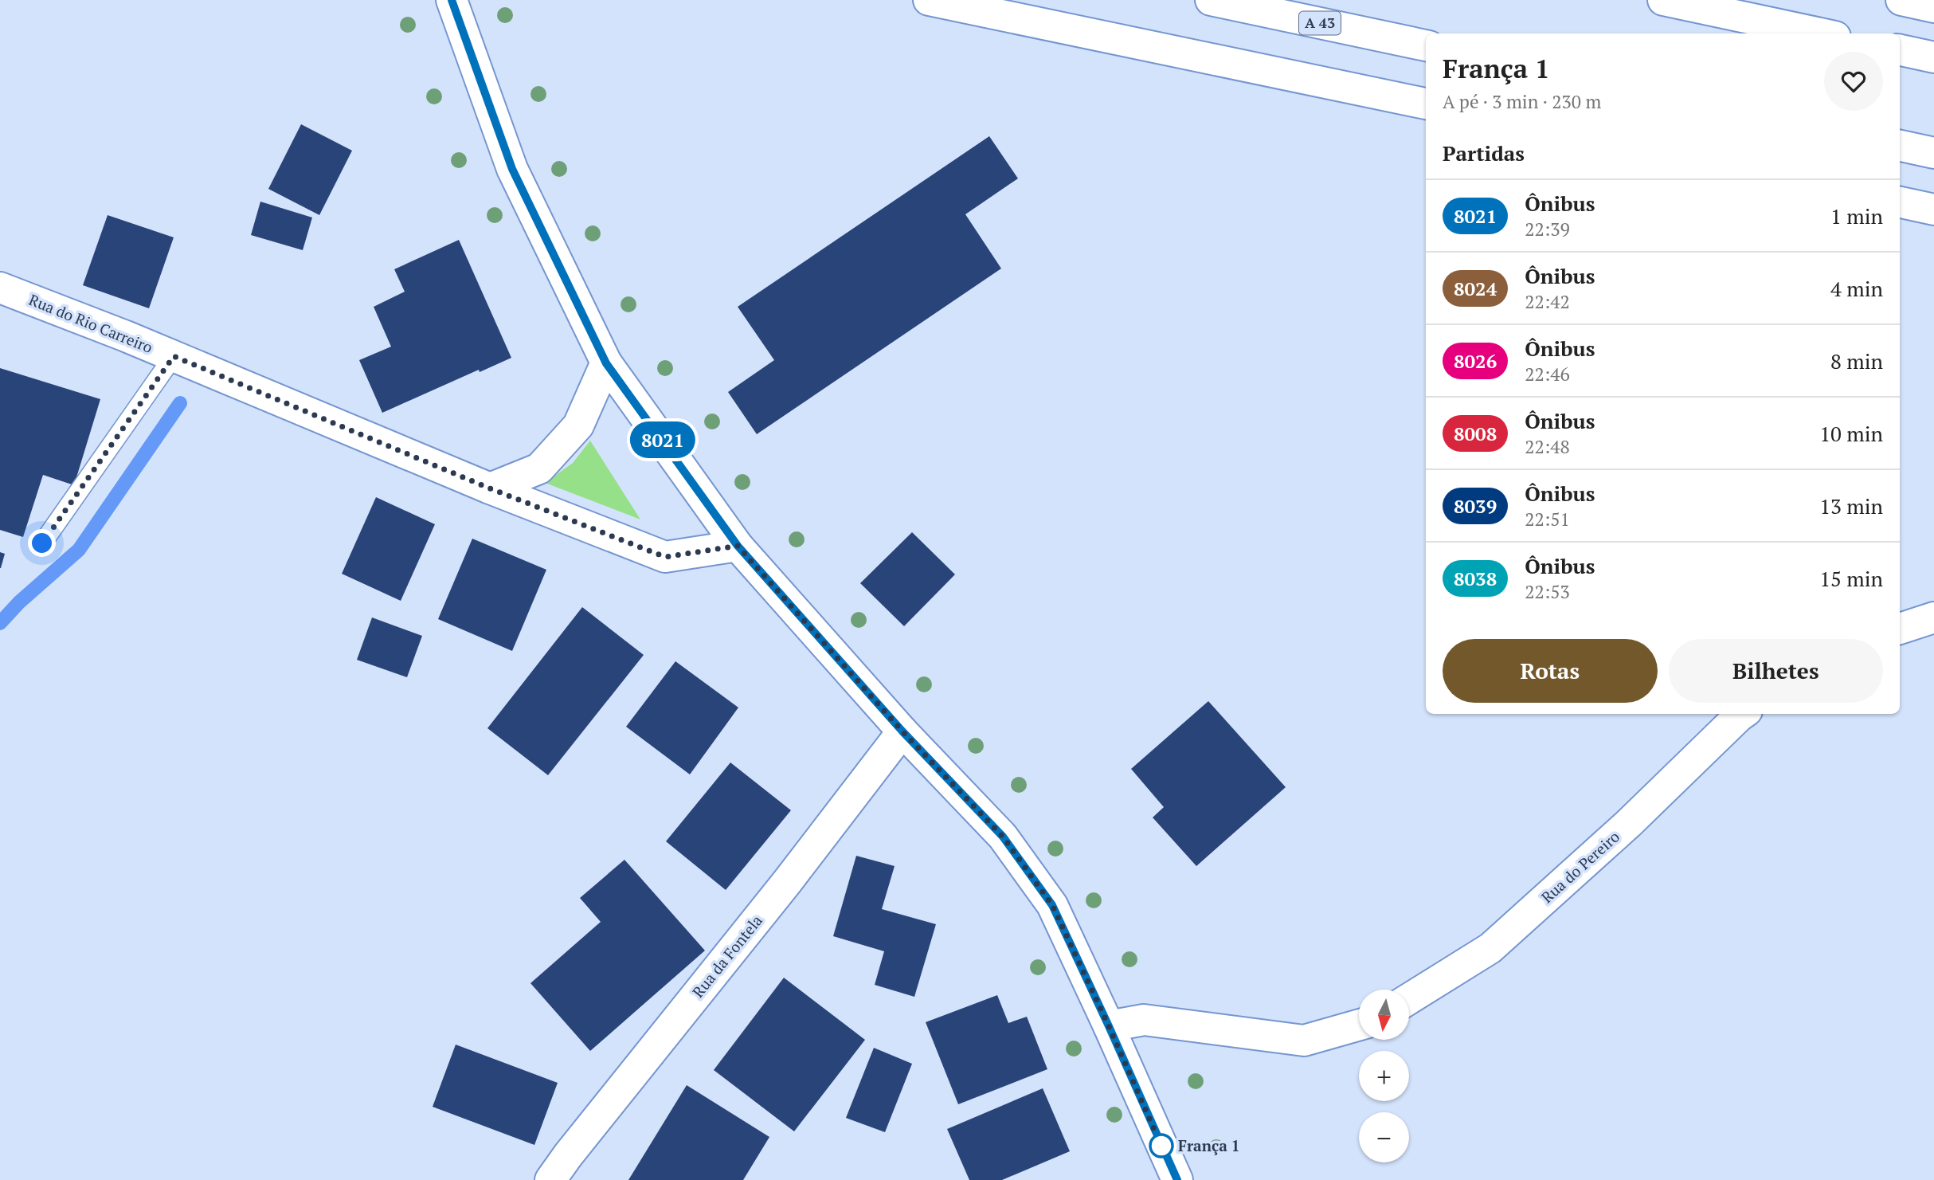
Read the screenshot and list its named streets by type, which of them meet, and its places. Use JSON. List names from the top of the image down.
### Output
{
  "streets": {
    "main road": [
      "A 43",
      "Rua do Rio Carreiro",
      "Rua do Pereiro",
      "Rua da Fontela"
    ]
  },
  "places": ["França 1"],
  "lines": ["bus line 8021"],
  "north": "bottom",
  "page": {
    "on_map": "8021",
    "heading": [
      ["França 1", "A pé · 3 min · 230 m"],
      "Partidas"
    ],
    "list": [
      {
        "mark": "8021",
        "name": "Ônibus",
        "note": "22:39",
        "value": "1 min"
      },
      {
        "mark": "8024",
        "name": "Ônibus",
        "note": "22:42",
        "value": "4 min"
      },
      {
        "mark": "8026",
        "name": "Ônibus",
        "note": "22:46",
        "value": "8 min"
      },
      {
        "mark": "8008",
        "name": "Ônibus",
        "note": "22:48",
        "value": "10 min"
      },
      {
        "mark": "8039",
        "name": "Ônibus",
        "note": "22:51",
        "value": "13 min"
      },
      {
        "mark": "8038",
        "name": "Ônibus",
        "note": "22:53",
        "value": "15 min"
      }
    ],
    "buttons": ["Rotas", "Bilhetes"],
    "map_buttons": ["+", "−"]
  }
}
